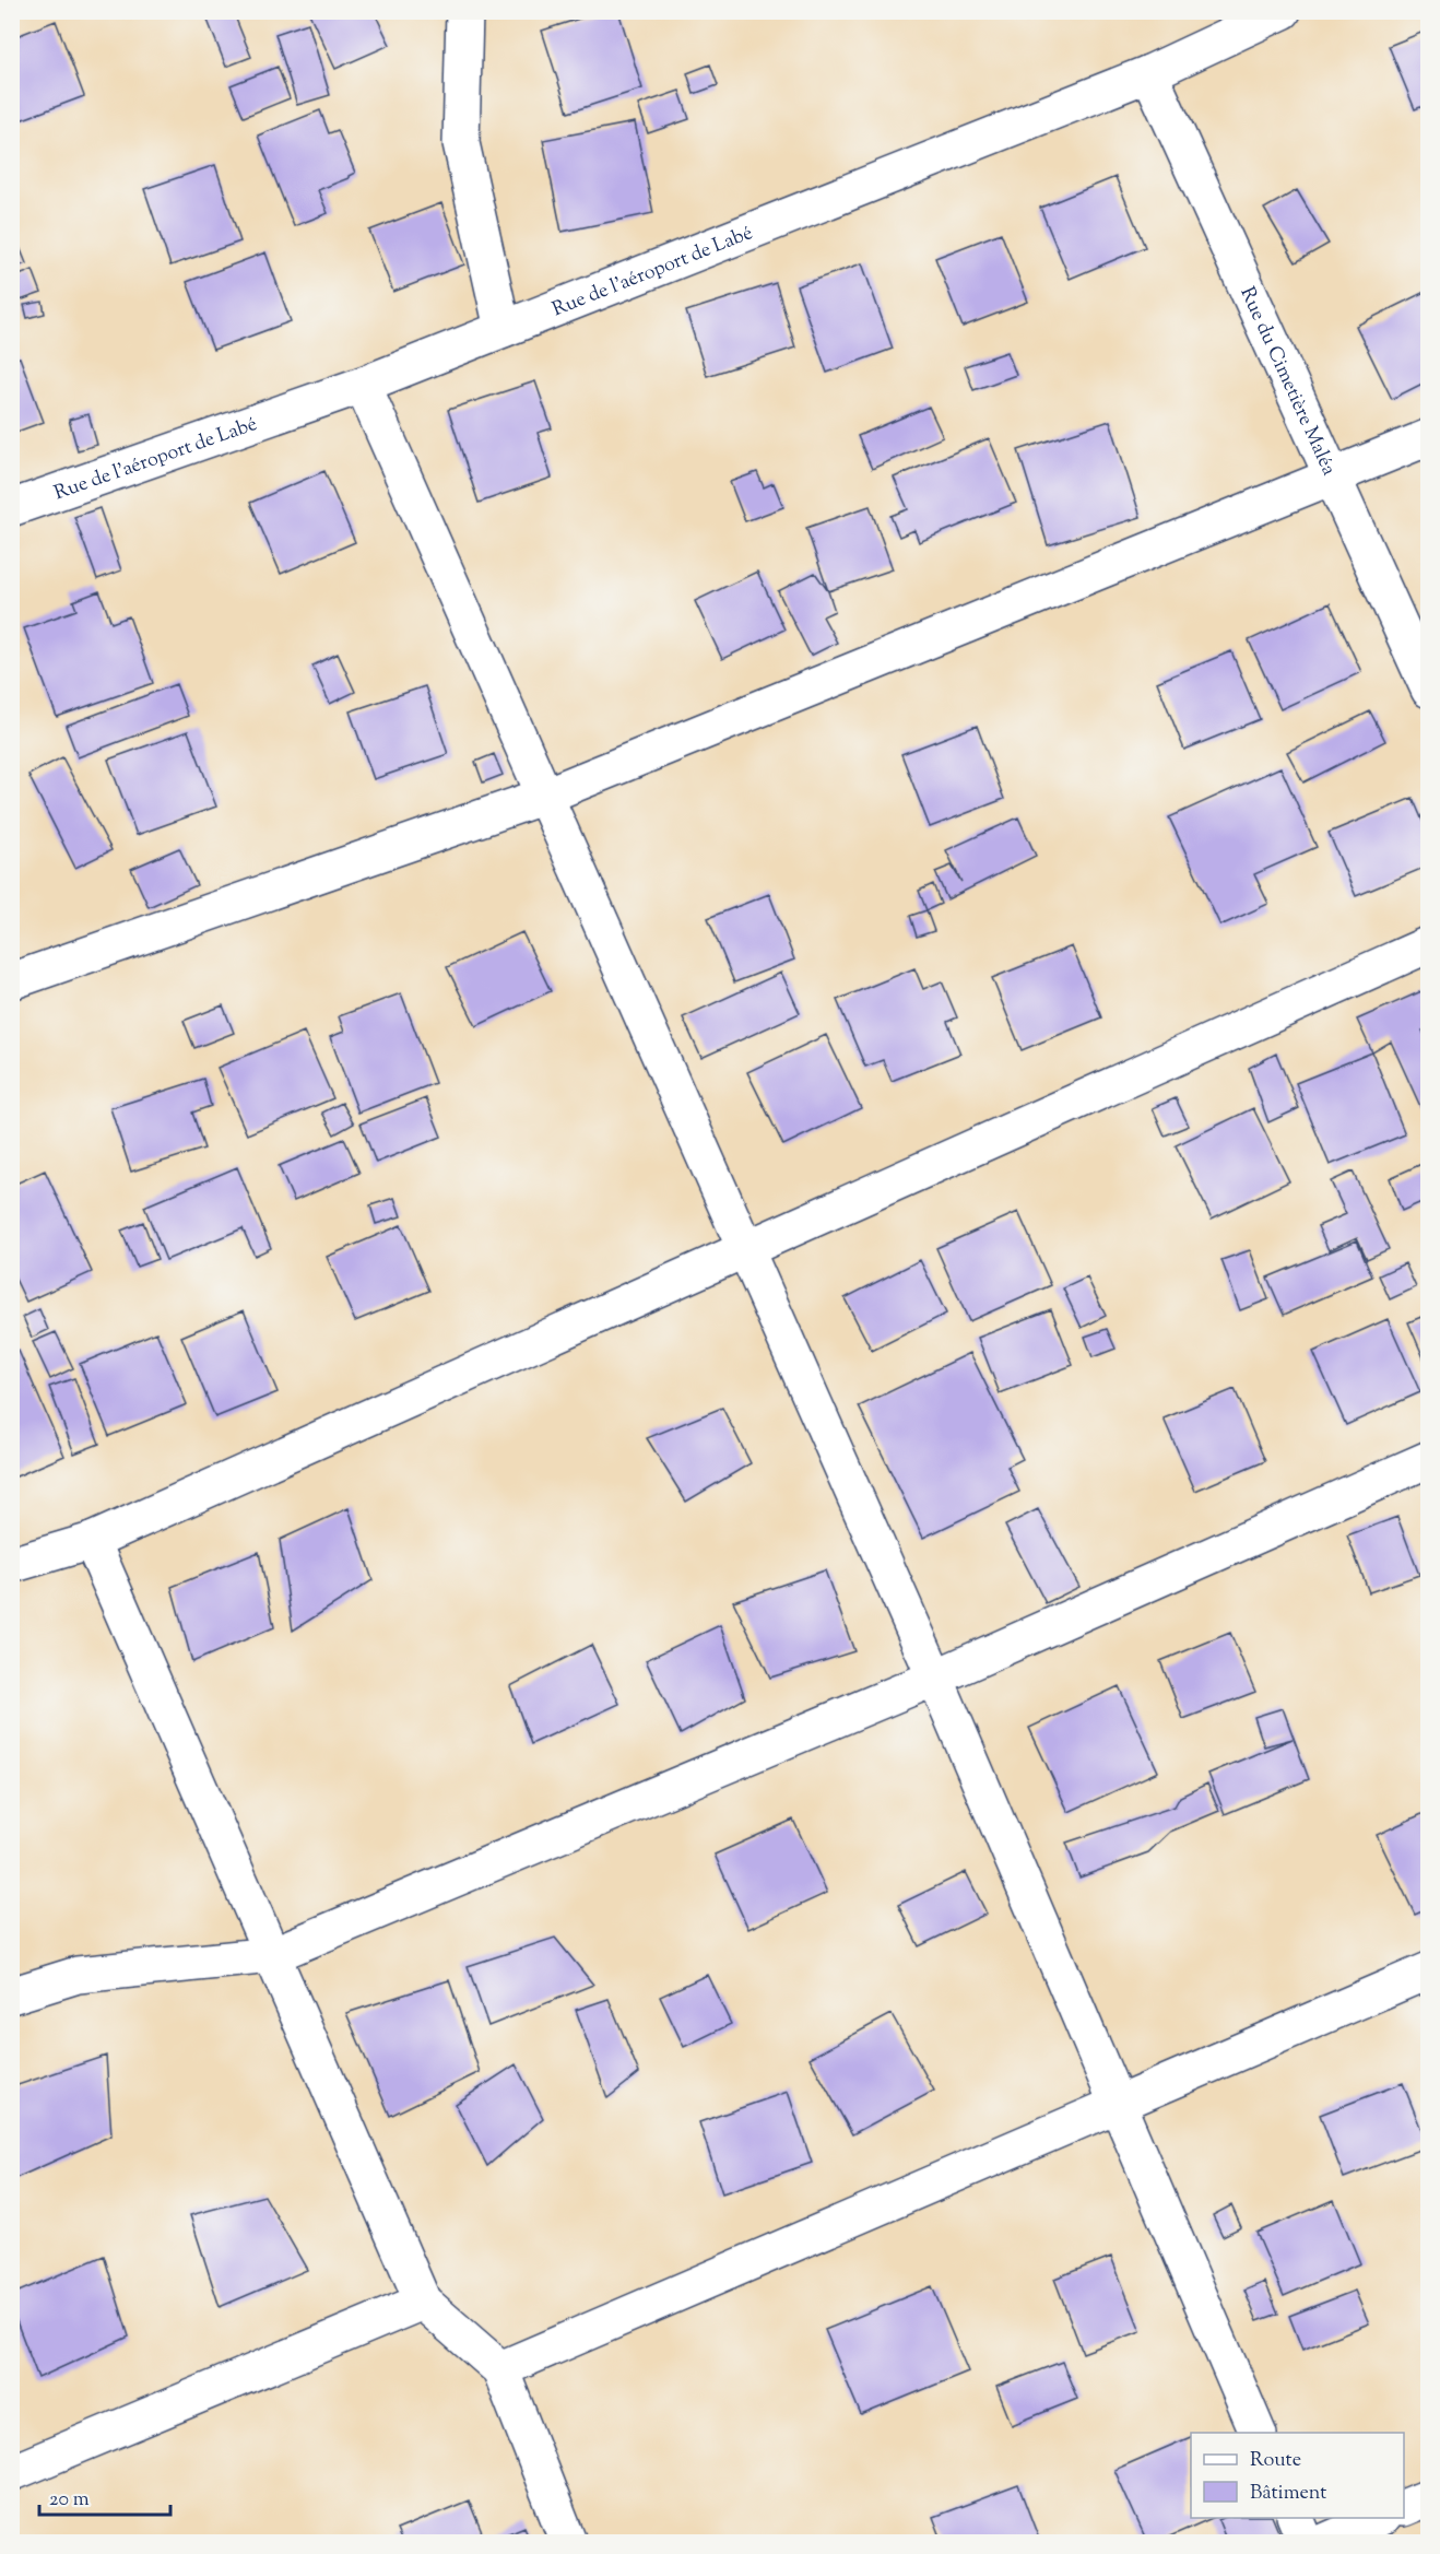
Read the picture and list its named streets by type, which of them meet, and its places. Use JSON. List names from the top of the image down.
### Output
{
  "streets": {
    "street": ["Rue de l'aéroport de Labé", "Rue du Cimetière Maléa"]
  },
  "crossings": [
    ["Rue de l'aéroport de Labé", "Rue du Cimetière Maléa"]
  ],
  "legend": ["Route", "Bâtiment"],
  "scale_bar": "20 m"
}
